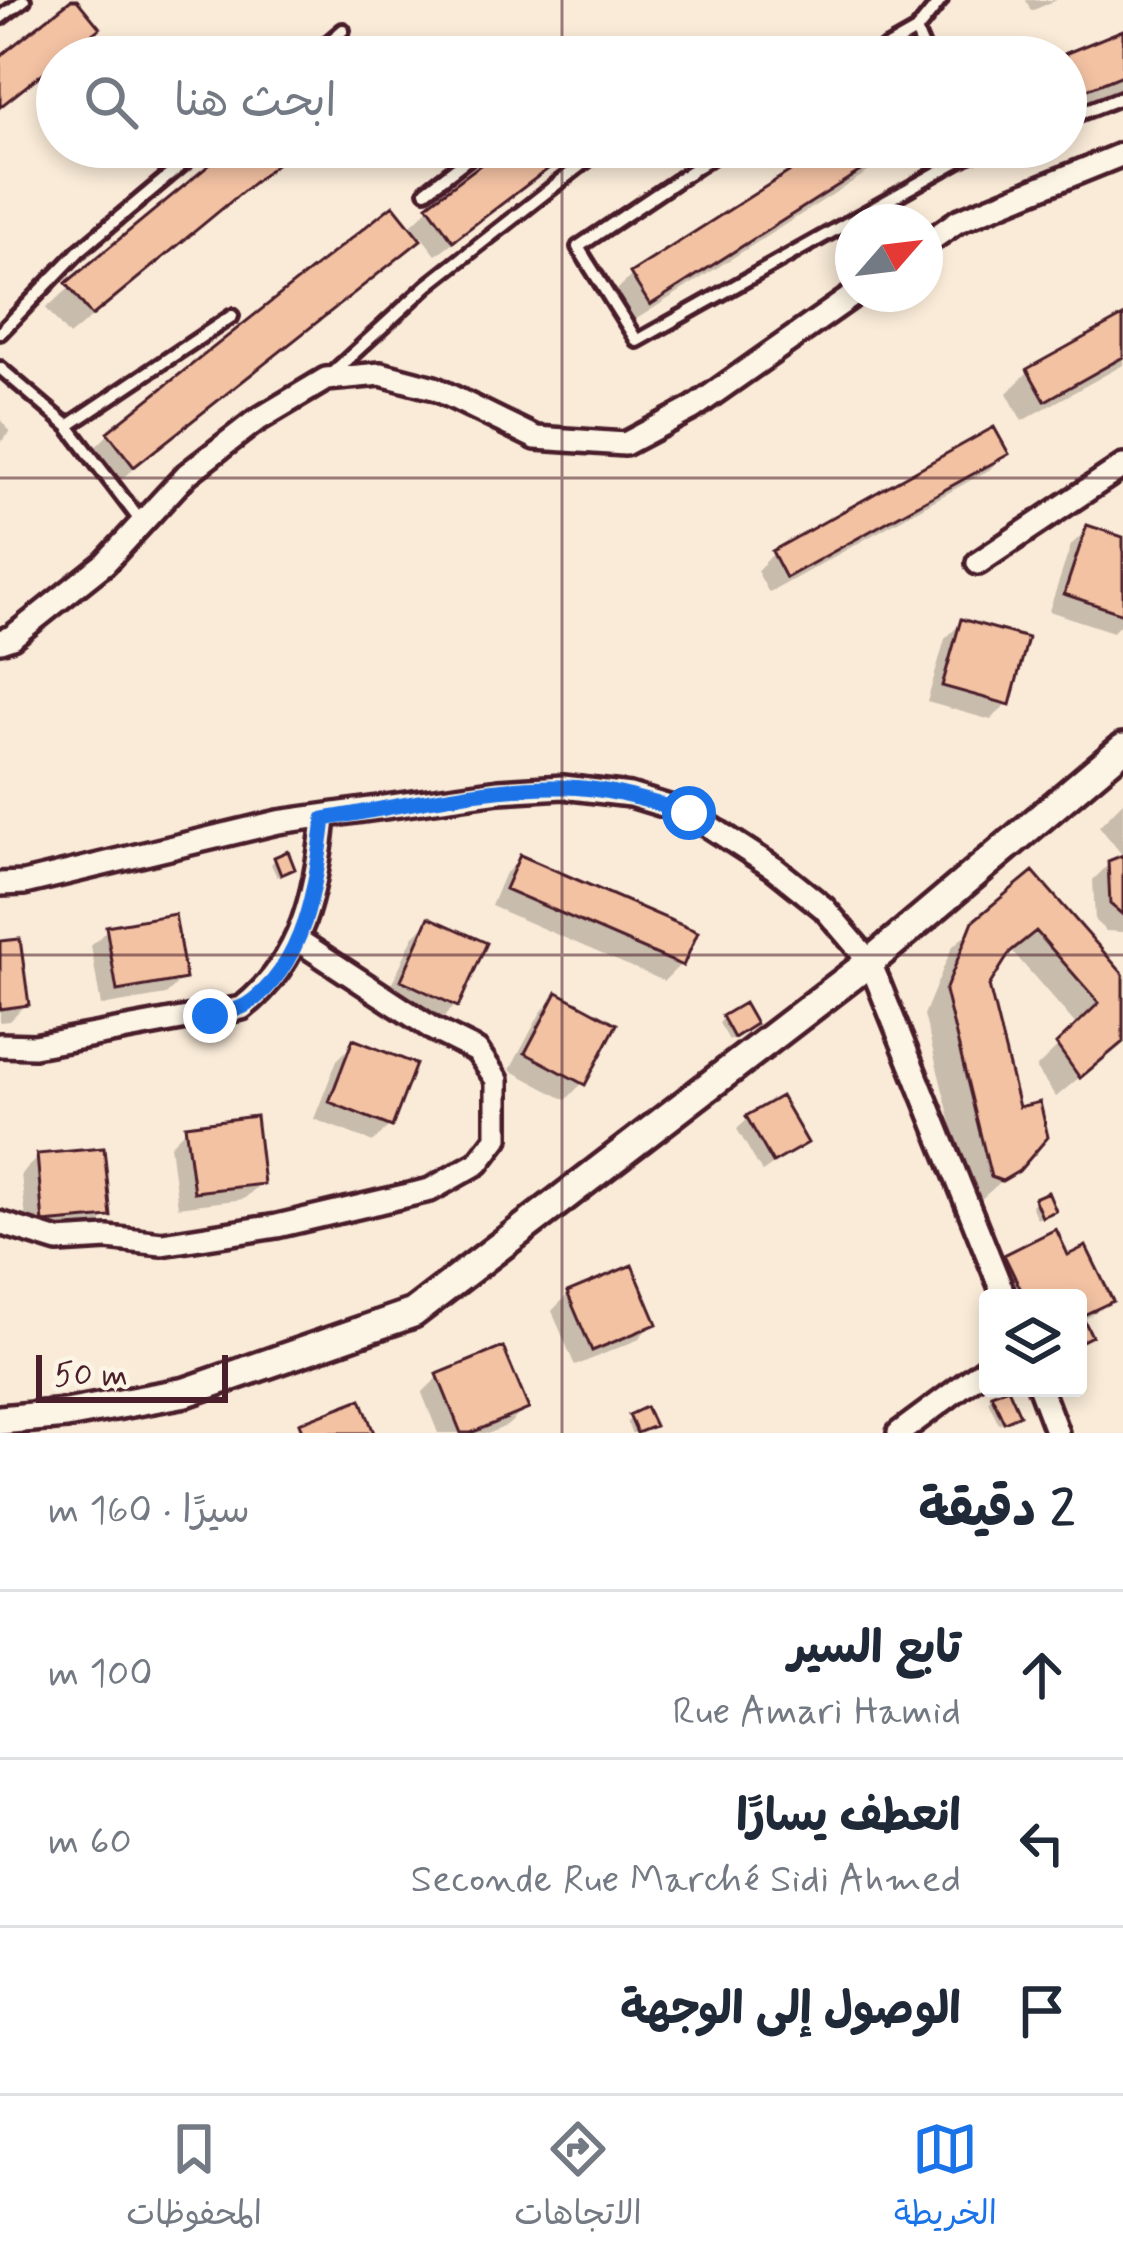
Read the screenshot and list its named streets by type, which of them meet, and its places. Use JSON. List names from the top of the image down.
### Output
{
  "scale_bar": "50 m",
  "north": "top right",
  "page": {
    "search": "ابحث هنا",
    "scale": "50 m",
    "heading": ["2 دقيقة", "سيرًا · 160 m"],
    "list": [
      ["تابع السير", "Rue Amari Hamid", "100 m"],
      ["انعطف يسارًا", "Seconde Rue Marché Sidi Ahmed", "60 m"],
      "الوصول إلى الوجهة"
    ],
    "nav": ["الخريطة", "الاتجاهات", "المحفوظات"]
  }
}
